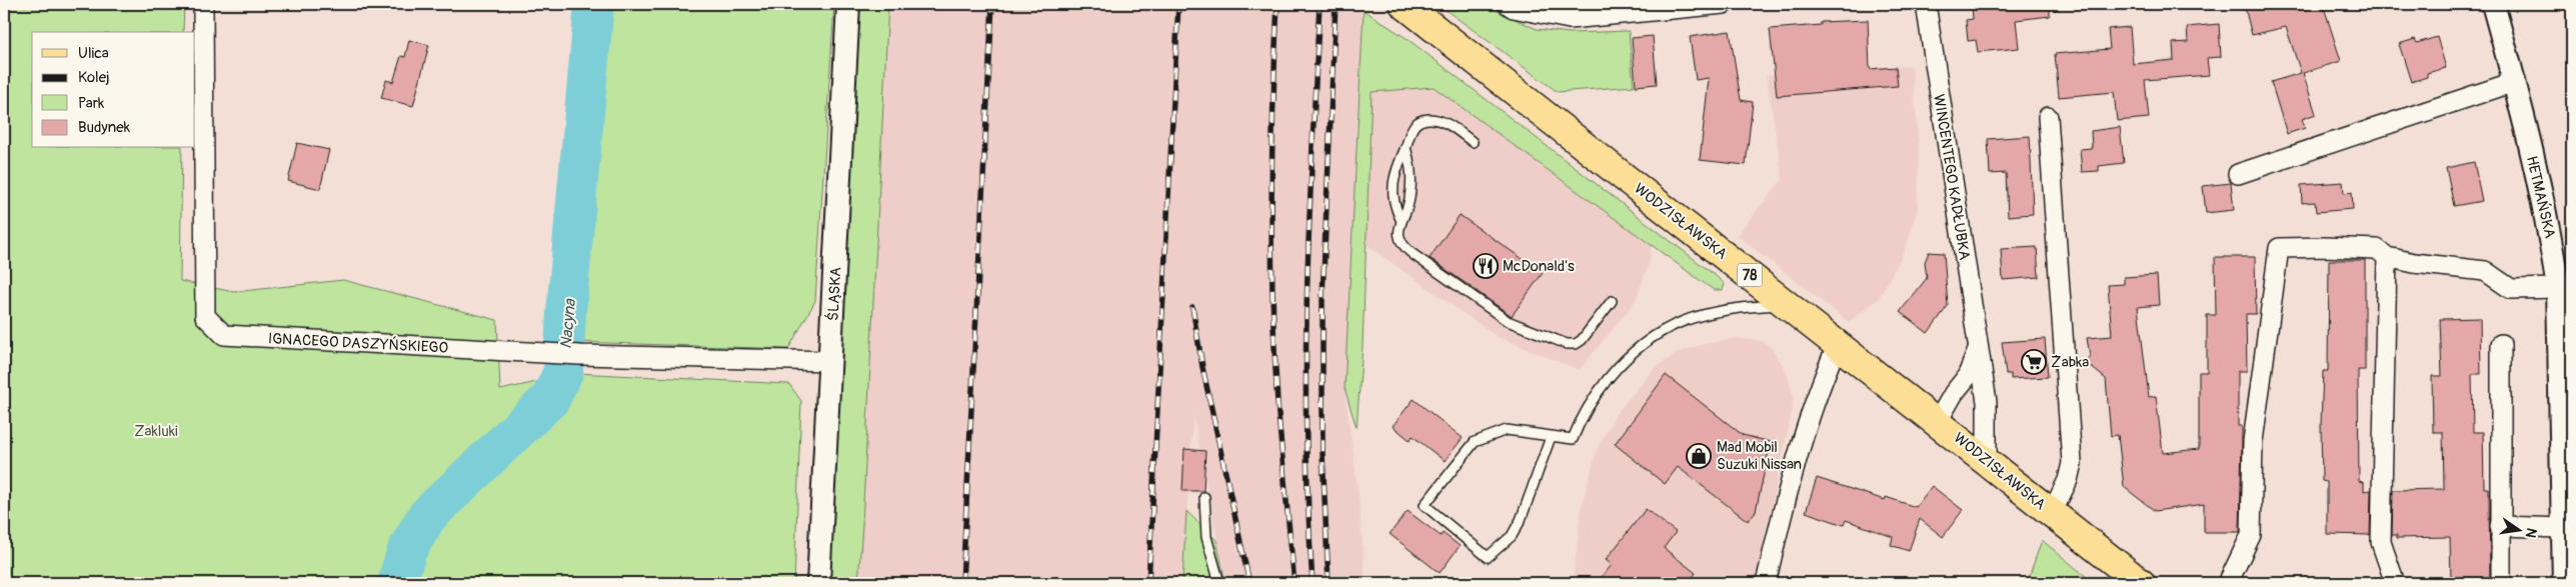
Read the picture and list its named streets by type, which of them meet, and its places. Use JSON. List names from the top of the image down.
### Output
{
  "streets": {
    "main road": ["WODZISŁAWSKA", "78"],
    "street": [
      "WINCENTEGO KADŁUBKA",
      "HETMAŃSKA",
      "ŚLĄSKA",
      "IGNACEGO DASZYŃSKIEGO"
    ]
  },
  "crossings": [
    ["WINCENTEGO KADŁUBKA", "WODZISŁAWSKA"],
    ["ŚLĄSKA", "IGNACEGO DASZYŃSKIEGO"]
  ],
  "water": ["Nacyna"],
  "parks": ["Zakluki"],
  "places": {
    "restaurant": ["McDonald's"],
    "supermarket": ["Żabka"],
    "shop": ["Mad Mobil Suzuki Nissan"]
  },
  "legend": [
    "Ulica",
    "Kolej",
    "Park",
    "Budynek"
  ],
  "north": "right"
}
